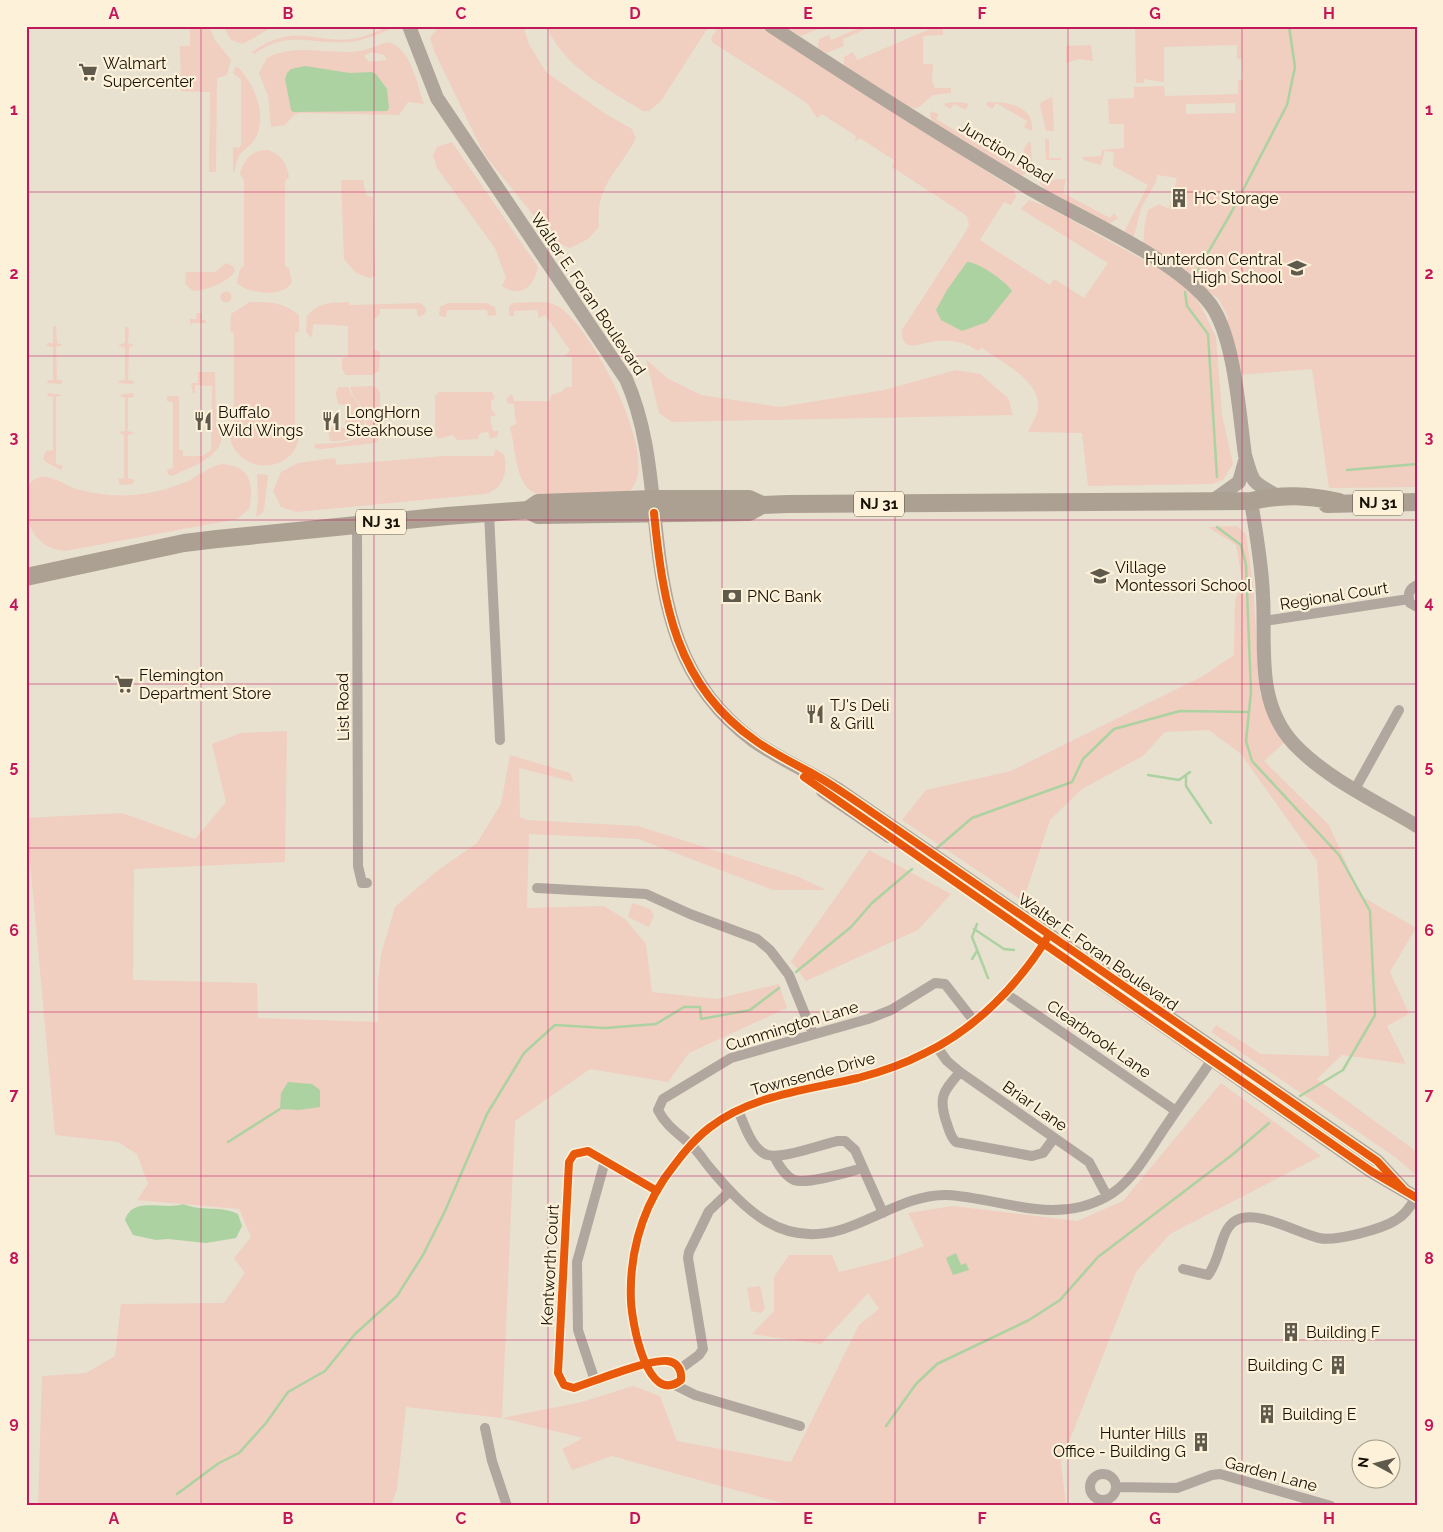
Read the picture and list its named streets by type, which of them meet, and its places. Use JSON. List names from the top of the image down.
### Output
{
  "streets": {
    "highway": ["NJ 31"],
    "street": [
      "Junction Road",
      "Walter E. Foran Boulevard",
      "Regional Court",
      "List Road",
      "Cummington Lane",
      "Clearbrook Lane",
      "Townsende Drive",
      "Briar Lane",
      "Kentworth Court",
      "Garden Lane"
    ]
  },
  "crossings": [
    ["Walter E. Foran Boulevard", "NJ 31"],
    ["Walter E. Foran Boulevard", "Cummington Lane"],
    ["Walter E. Foran Boulevard", "Townsende Drive"],
    ["NJ 31", "List Road"],
    ["Cummington Lane", "Clearbrook Lane"],
    ["Cummington Lane", "Townsende Drive"],
    ["Cummington Lane", "Briar Lane"],
    ["Clearbrook Lane", "Townsende Drive"],
    ["Townsende Drive", "Briar Lane"],
    ["Townsende Drive", "Kentworth Court"]
  ],
  "places": {
    "supermarket": ["Walmart Supercenter", "Flemington Department Store"],
    "building": [
      "HC Storage",
      "Building F",
      "Building C",
      "Building E",
      "Hunter Hills Office - Building G"
    ],
    "school or university": ["Hunterdon Central High School", "Village Montessori School"],
    "restaurant": ["Buffalo Wild Wings", "LongHorn Steakhouse", "TJ's Deli & Grill"],
    "bank": ["PNC Bank"]
  },
  "north": "left",
  "grid": {
    "columns": [
      "A",
      "B",
      "C",
      "D",
      "E",
      "F",
      "G",
      "H"
    ],
    "rows": [
      "1",
      "2",
      "3",
      "4",
      "5",
      "6",
      "7",
      "8",
      "9"
    ]
  }
}
